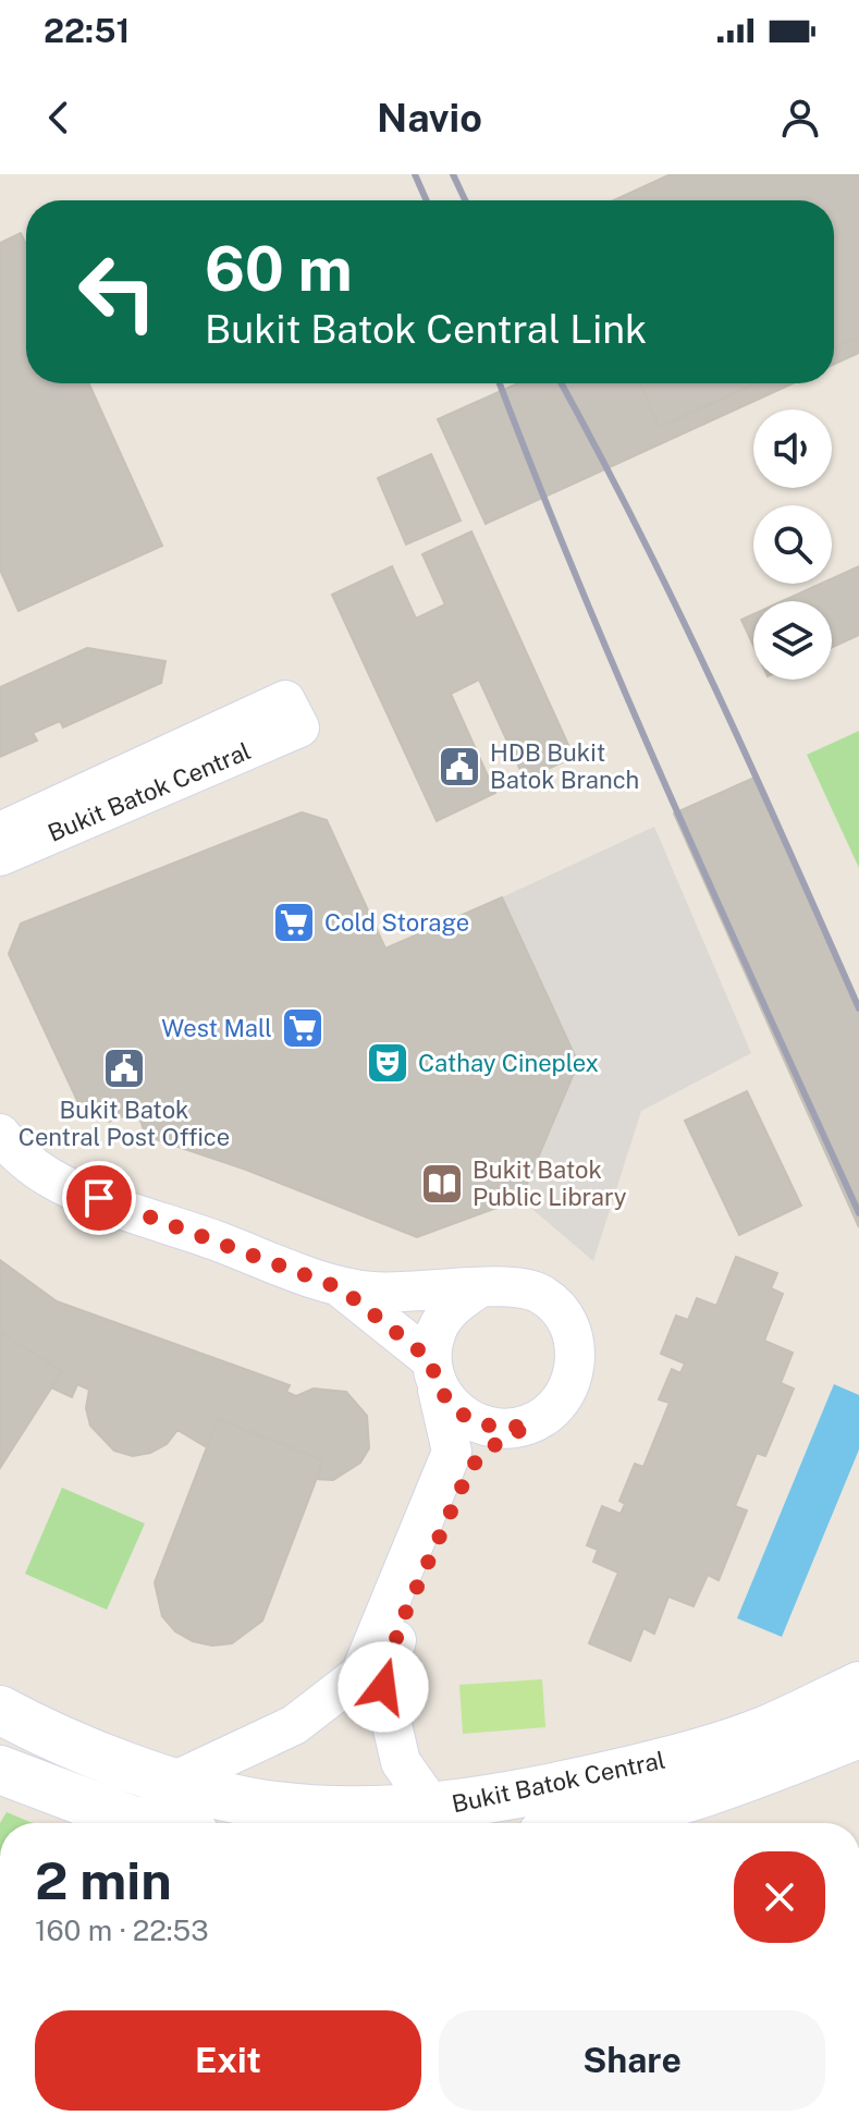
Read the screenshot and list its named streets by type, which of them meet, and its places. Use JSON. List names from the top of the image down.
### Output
{
  "streets": {
    "main road": ["Bukit Batok Central"]
  },
  "places": {
    "public building": ["HDB Bukit Batok Branch", "Bukit Batok Central Post Office"],
    "supermarket": ["Cold Storage", "West Mall"],
    "theatre": ["Cathay Cineplex"],
    "library": ["Bukit Batok Public Library"]
  },
  "page": {
    "status": "22:51",
    "header": "Navio",
    "turn": ["60 m", "Bukit Batok Central Link"],
    "heading": ["2 min", "160 m · 22:53"],
    "buttons": ["Exit", "Share"]
  }
}
